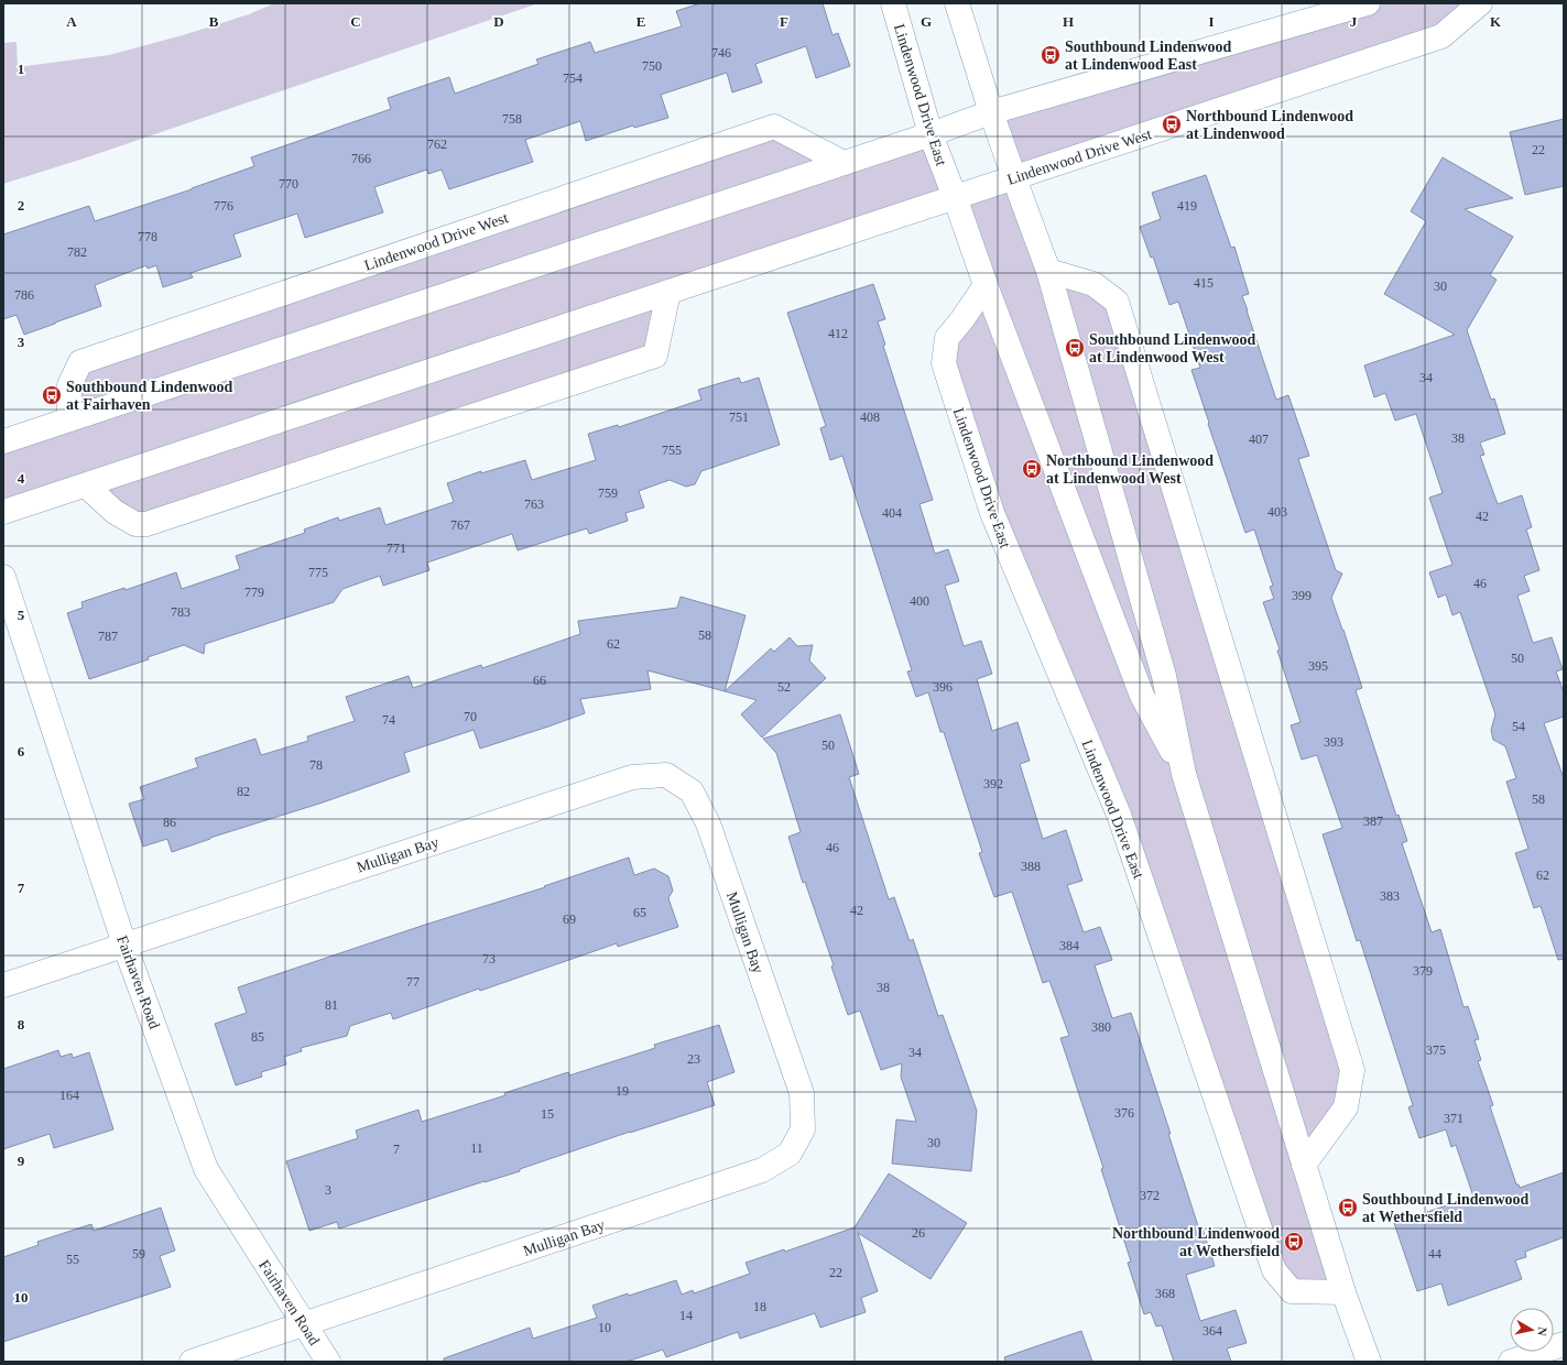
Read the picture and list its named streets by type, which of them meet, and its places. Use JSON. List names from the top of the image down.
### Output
{
  "streets": {
    "street": [
      "Lindenwood Drive East",
      "Lindenwood Drive West",
      "Mulligan Bay",
      "Fairhaven Road"
    ]
  },
  "crossings": [
    ["Lindenwood Drive East", "Lindenwood Drive West"],
    ["Mulligan Bay", "Fairhaven Road"]
  ],
  "places": {
    "bus stop": [
      "Southbound Lindenwood at Lindenwood East",
      "Northbound Lindenwood at Lindenwood",
      "Southbound Lindenwood at Lindenwood West",
      "Southbound Lindenwood at Fairhaven",
      "Northbound Lindenwood at Lindenwood West",
      "Southbound Lindenwood at Wethersfield",
      "Northbound Lindenwood at Wethersfield"
    ]
  },
  "house_numbers": [
    "746",
    "750",
    "754",
    "758",
    "762",
    "22",
    "766",
    "770",
    "776",
    "419",
    "778",
    "782",
    "415",
    "30",
    "786",
    "412",
    "34",
    "751",
    "408",
    "38",
    "407",
    "755",
    "759",
    "763",
    "403",
    "404",
    "42",
    "767",
    "771",
    "775",
    "46",
    "779",
    "399",
    "400",
    "783",
    "58",
    "787",
    "62",
    "50",
    "395",
    "66",
    "52",
    "396",
    "70",
    "74",
    "54",
    "393",
    "50",
    "78",
    "392",
    "82",
    "58",
    "387",
    "86",
    "46",
    "388",
    "62",
    "383",
    "42",
    "65",
    "69",
    "384",
    "73",
    "379",
    "77",
    "38",
    "81",
    "380",
    "85",
    "375",
    "34",
    "23",
    "19",
    "164",
    "376",
    "15",
    "371",
    "30",
    "11",
    "7",
    "3",
    "372",
    "26",
    "59",
    "44",
    "55",
    "22",
    "368",
    "18",
    "14",
    "10",
    "364"
  ],
  "north": "right",
  "grid": {
    "columns": [
      "A",
      "B",
      "C",
      "D",
      "E",
      "F",
      "G",
      "H",
      "I",
      "J",
      "K"
    ],
    "rows": [
      "1",
      "2",
      "3",
      "4",
      "5",
      "6",
      "7",
      "8",
      "9",
      "10"
    ]
  }
}
